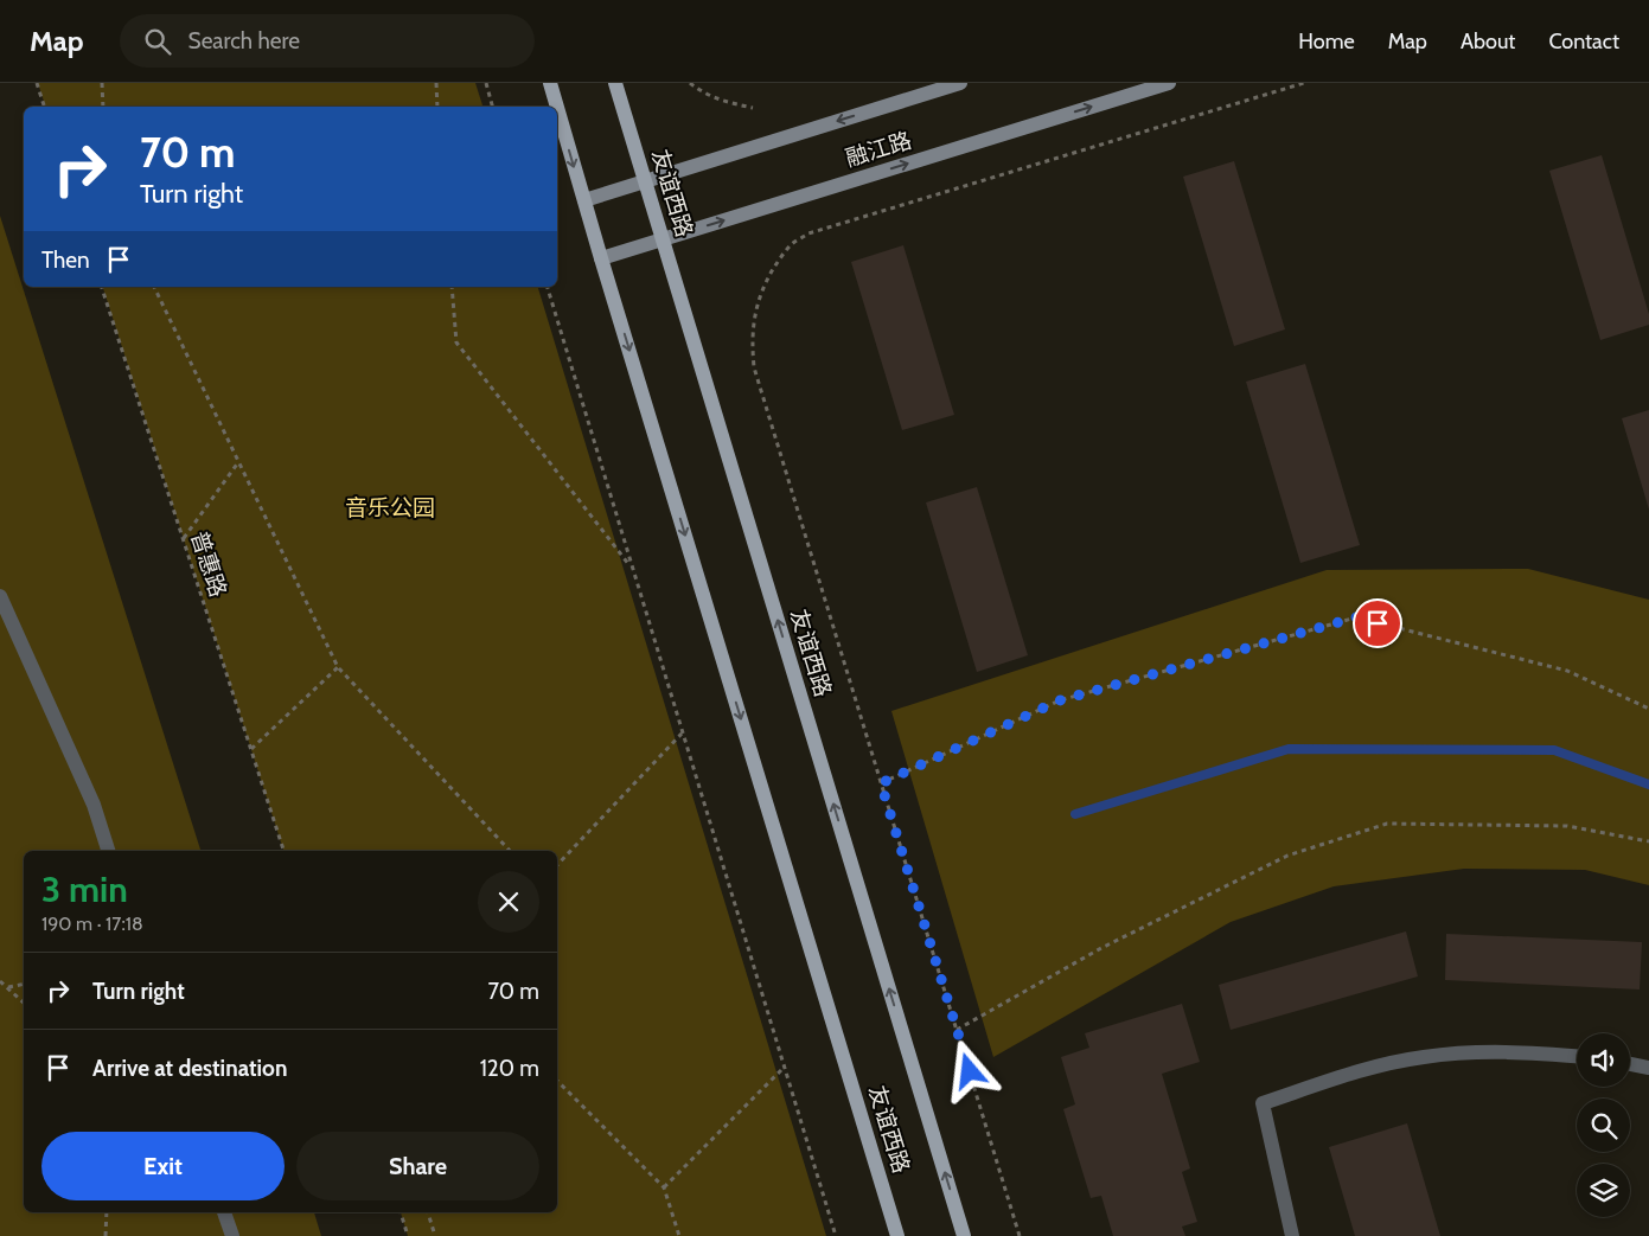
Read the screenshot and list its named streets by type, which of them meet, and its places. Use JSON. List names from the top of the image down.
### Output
{
  "streets": {
    "main road": ["融江路", "友谊西路"],
    "path": ["普惠路"]
  },
  "crossings": [
    ["融江路", "友谊西路"]
  ],
  "parks": ["音乐公园"],
  "page": {
    "header": "Map",
    "search": "Search here",
    "nav": [
      "Home",
      "Map",
      "About",
      "Contact"
    ],
    "turn": ["70 m", "Turn right"],
    "then": "Then",
    "heading": ["3 min", "190 m · 17:18"],
    "list": [
      {
        "name": "Turn right",
        "value": "70 m"
      },
      {
        "name": "Arrive at destination",
        "value": "120 m"
      }
    ],
    "buttons": ["Exit", "Share"]
  }
}
